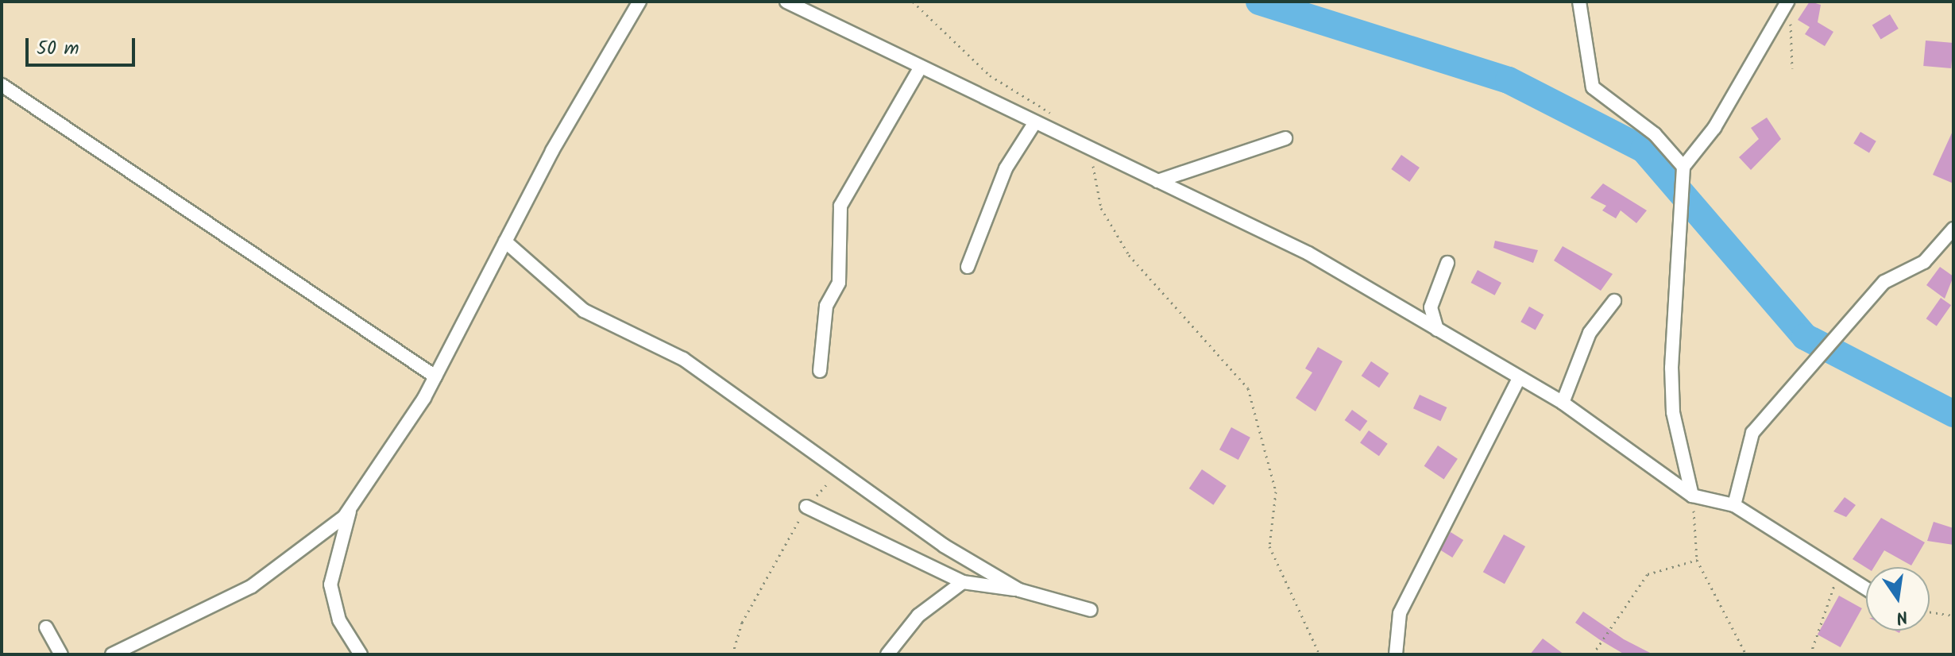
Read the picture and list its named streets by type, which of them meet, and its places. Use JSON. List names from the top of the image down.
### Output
{
  "scale_bar": "50 m",
  "north": "bottom"
}
